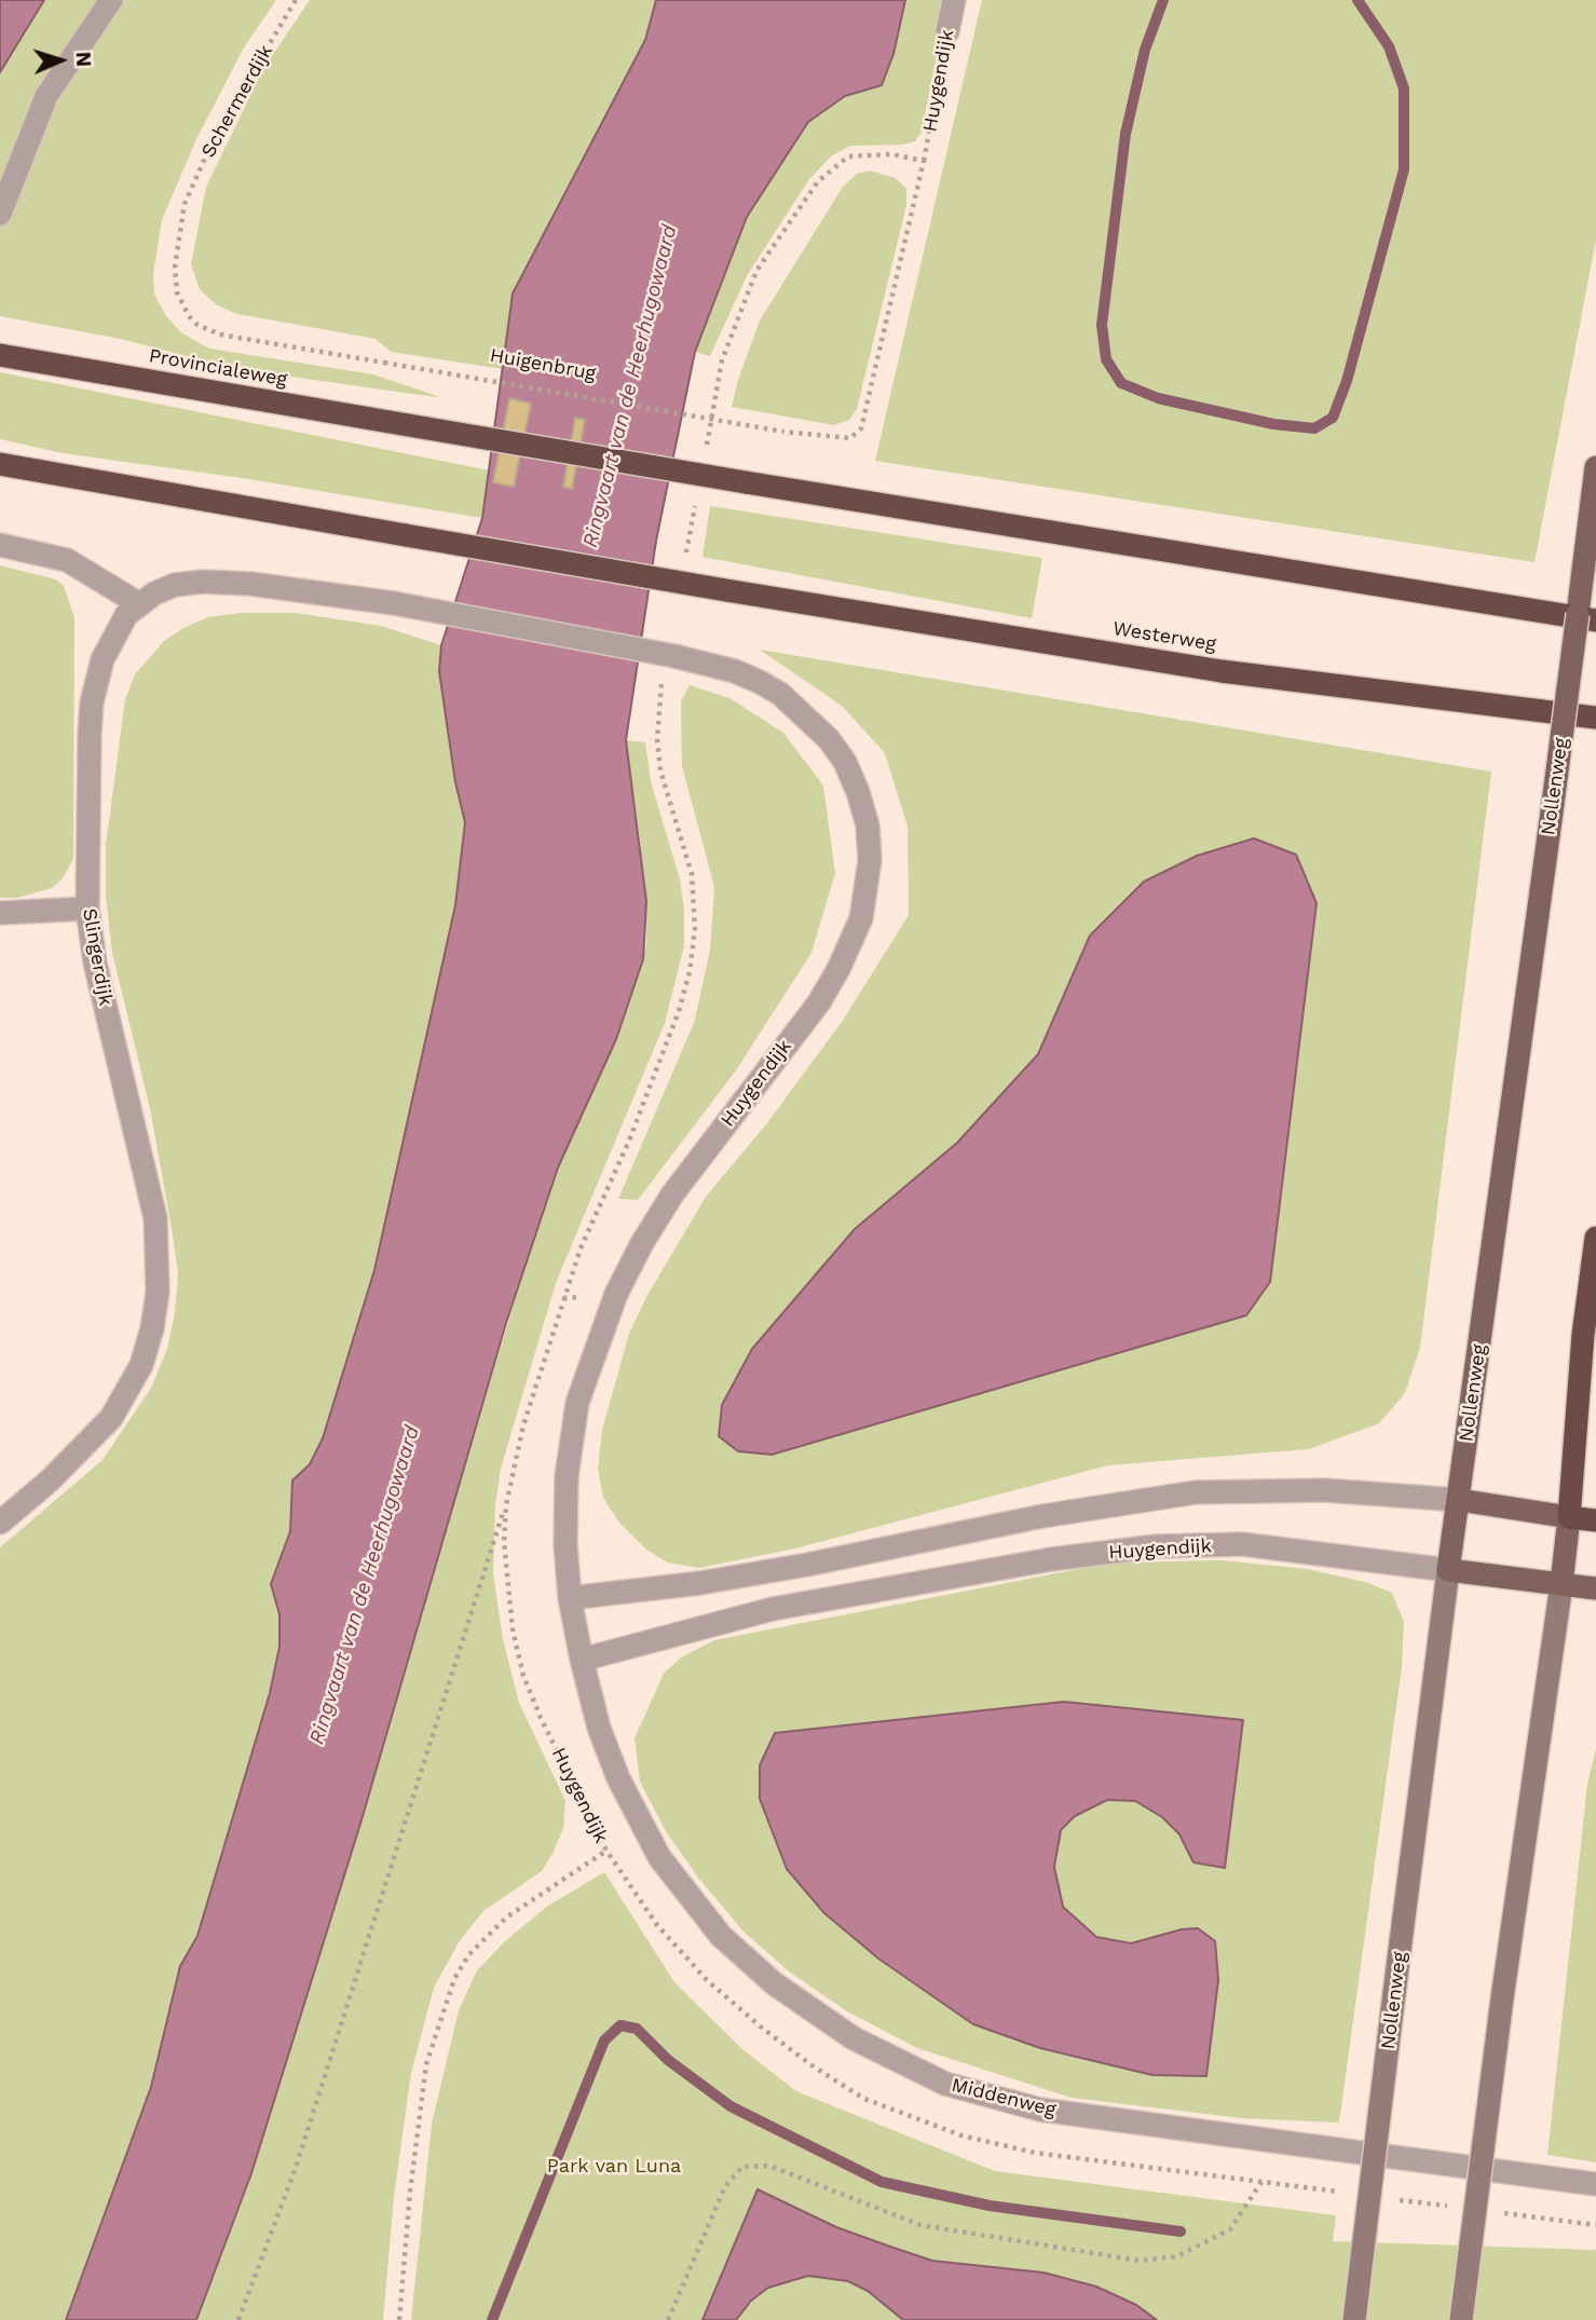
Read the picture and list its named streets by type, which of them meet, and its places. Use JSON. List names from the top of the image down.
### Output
{
  "streets": {
    "highway": ["Provincialeweg", "Westerweg"],
    "main road": ["Nollenweg"],
    "street": ["Huygendijk", "Slingerdijk", "Middenweg"],
    "path": ["Schermerdijk", "Huigenbrug"]
  },
  "crossings": [
    ["Huygendijk", "Nollenweg"],
    ["Huygendijk", "Slingerdijk"],
    ["Huygendijk", "Middenweg"],
    ["Schermerdijk", "Huigenbrug"]
  ],
  "water": ["Ringvaart van de Heerhugowaard"],
  "parks": ["Park van Luna"],
  "north": "right"
}
